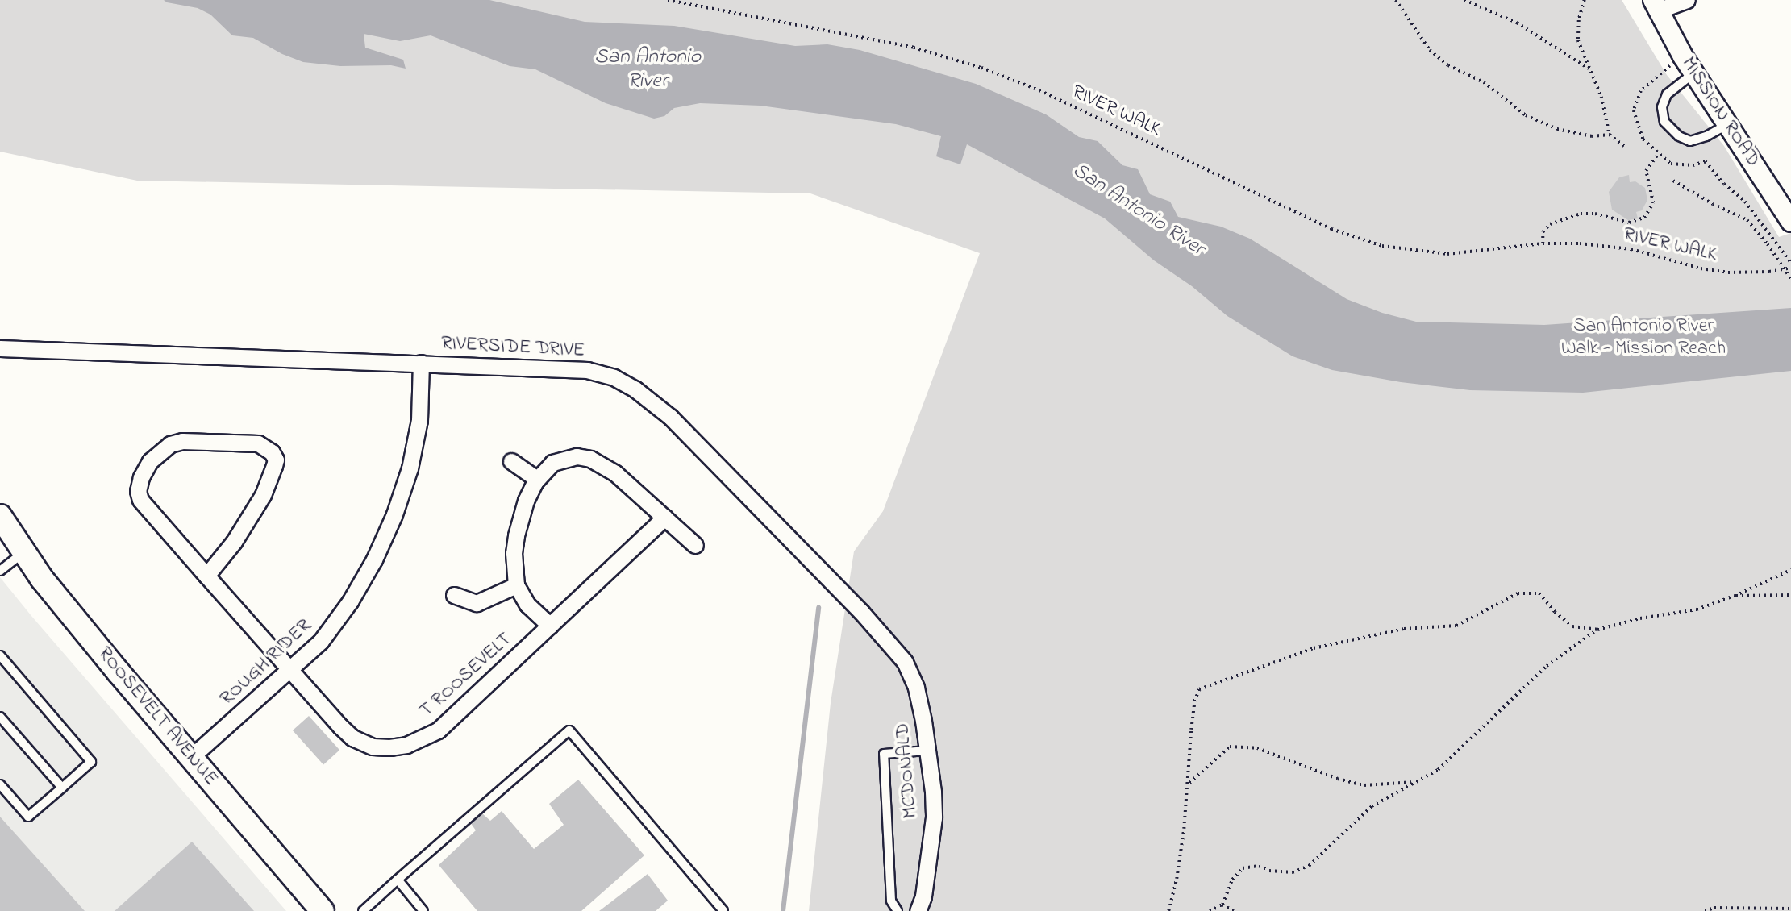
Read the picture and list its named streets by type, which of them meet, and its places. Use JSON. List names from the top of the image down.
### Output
{
  "streets": {
    "main road": ["ROOSEVELT AVENUE"],
    "street": [
      "MISSION ROAD",
      "RIVERSIDE DRIVE",
      "ROUGH RIDER",
      "T ROOSEVELT",
      "MCDONALD"
    ],
    "path": ["RIVER WALK"]
  },
  "crossings": [
    ["RIVERSIDE DRIVE", "ROUGH RIDER"],
    ["RIVERSIDE DRIVE", "MCDONALD"],
    ["ROUGH RIDER", "T ROOSEVELT"],
    ["ROUGH RIDER", "ROOSEVELT AVENUE"]
  ],
  "water": ["San Antonio River"],
  "parks": ["San Antonio River Walk - Mission Reach"]
}
